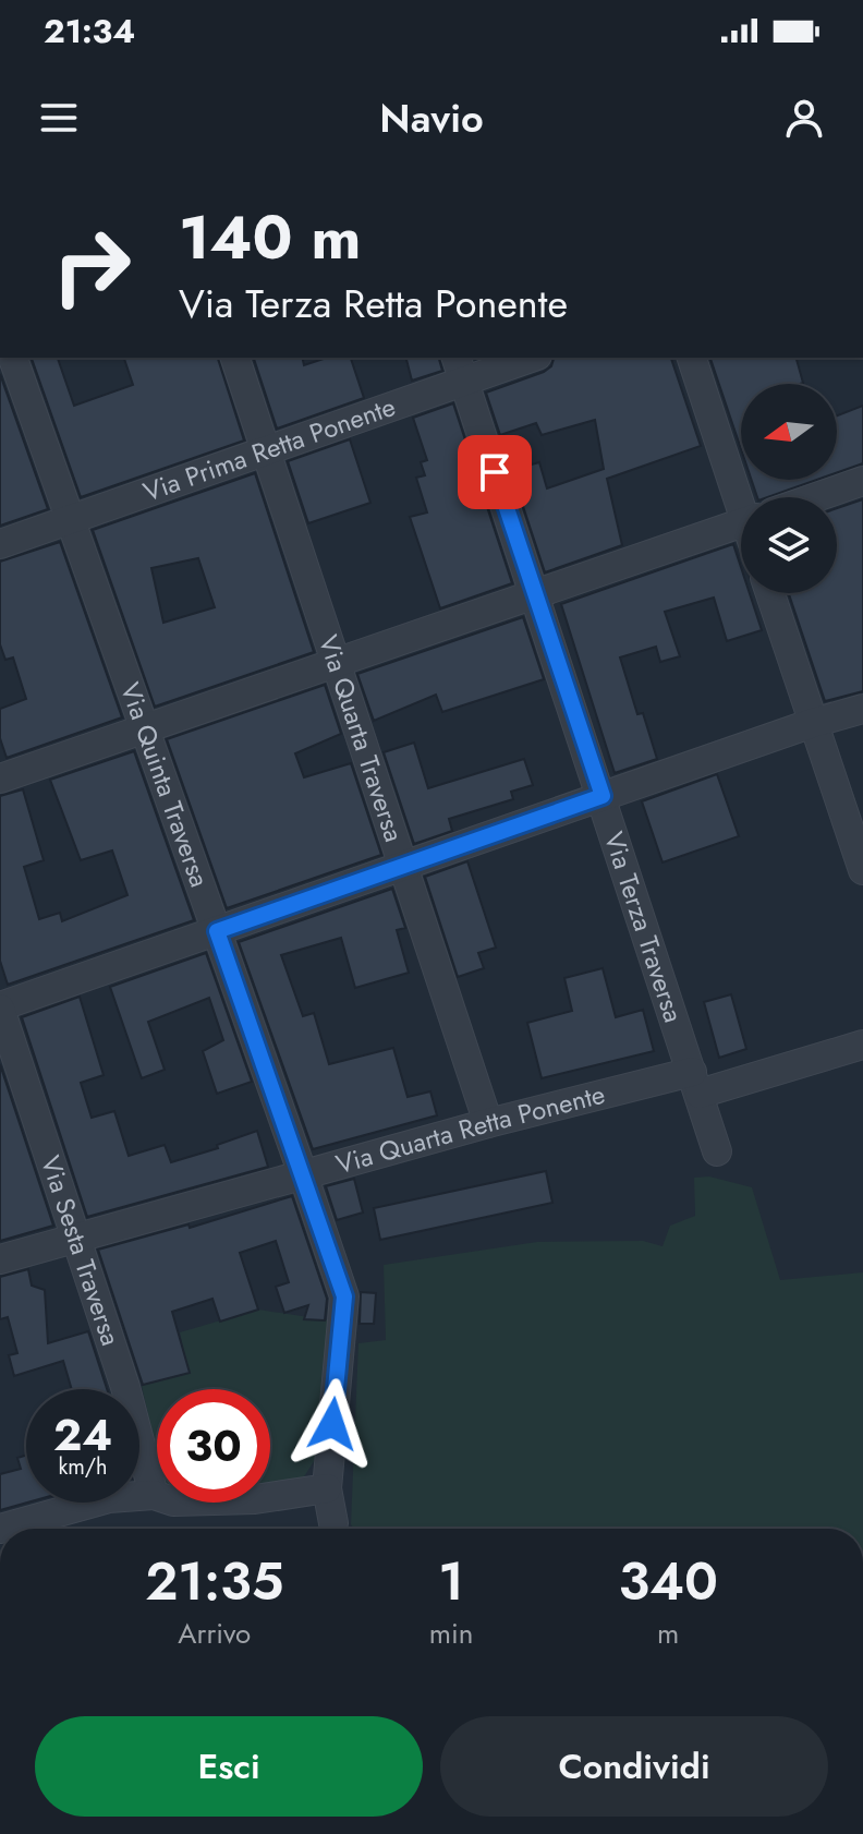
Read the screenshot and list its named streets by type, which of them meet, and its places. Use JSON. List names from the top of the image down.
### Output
{
  "streets": {
    "street": [
      "Via Prima Retta Ponente",
      "Via Quarta Traversa",
      "Via Quinta Traversa",
      "Via Terza Traversa",
      "Via Quarta Retta Ponente",
      "Via Sesta Traversa"
    ]
  },
  "crossings": [
    ["Via Prima Retta Ponente", "Via Quarta Traversa"],
    ["Via Prima Retta Ponente", "Via Quinta Traversa"],
    ["Via Prima Retta Ponente", "Via Terza Traversa"],
    ["Via Quarta Traversa", "Via Quarta Retta Ponente"],
    ["Via Quinta Traversa", "Via Quarta Retta Ponente"],
    ["Via Terza Traversa", "Via Quarta Retta Ponente"],
    ["Via Quarta Retta Ponente", "Via Sesta Traversa"]
  ],
  "north": "left",
  "page": {
    "status": "21:34",
    "header": "Navio",
    "turn": ["140 m", "Via Terza Retta Ponente"],
    "speed": "24 km/h",
    "limit": "30",
    "eta": [
      "21:35",
      "Arrivo",
      "1",
      "min",
      "340",
      "m"
    ],
    "buttons": ["Esci", "Condividi"]
  }
}
